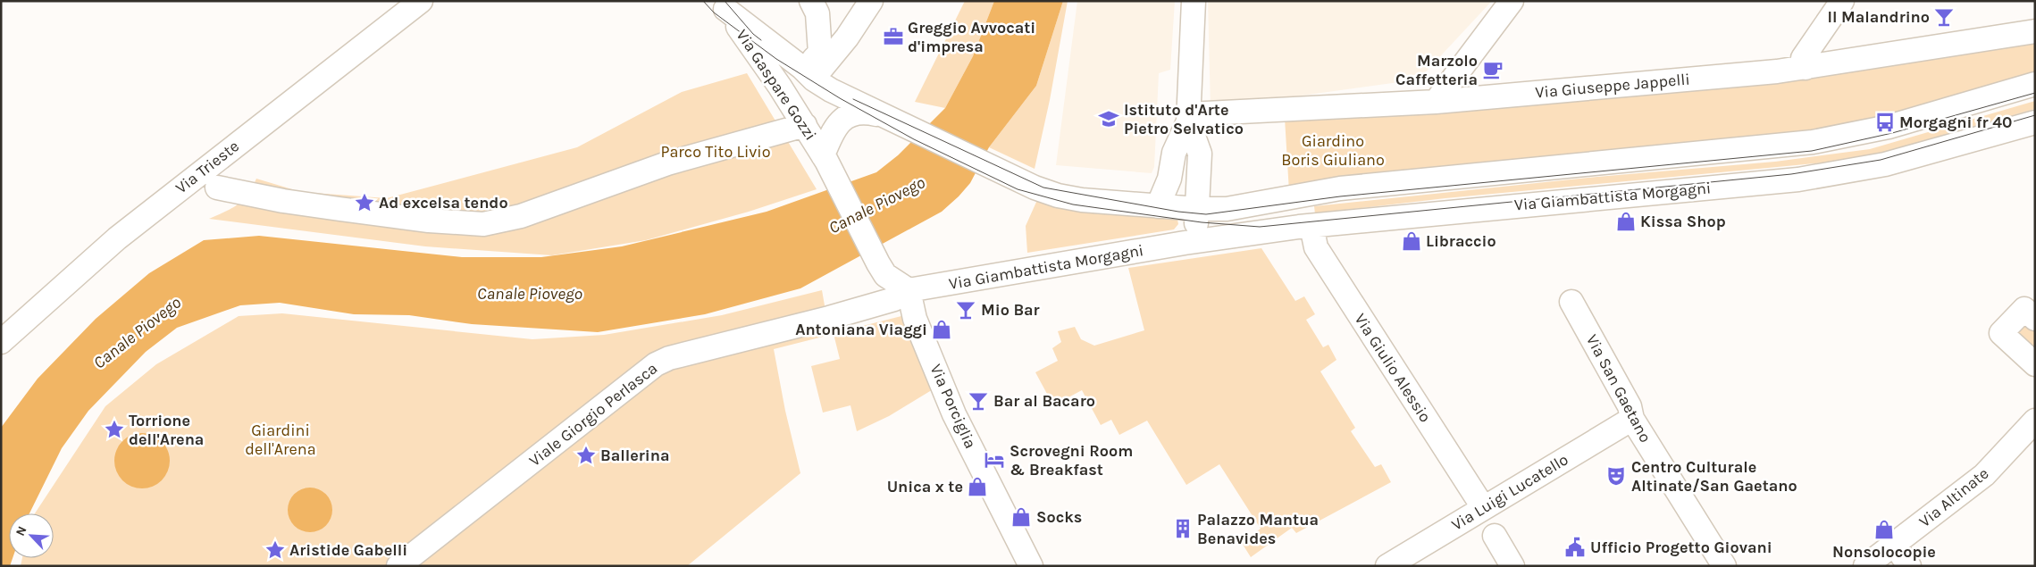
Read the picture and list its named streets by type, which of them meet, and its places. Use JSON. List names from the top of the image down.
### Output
{
  "streets": {
    "street": [
      "Via Gaspare Gozzi",
      "Via Giuseppe Jappelli",
      "Via Trieste",
      "Via Giambattista Morgagni",
      "Via Giulio Alessio",
      "Via San Gaetano",
      "Via Porciglia",
      "Viale Giorgio Perlasca",
      "Via Luigi Lucatello",
      "Via Altinate"
    ]
  },
  "crossings": [
    ["Via Gaspare Gozzi", "Via Giambattista Morgagni"],
    ["Via Gaspare Gozzi", "Via Porciglia"],
    ["Via Gaspare Gozzi", "Viale Giorgio Perlasca"],
    ["Via Giambattista Morgagni", "Via Giulio Alessio"],
    ["Via Giambattista Morgagni", "Via Porciglia"],
    ["Via Giambattista Morgagni", "Viale Giorgio Perlasca"],
    ["Via Giulio Alessio", "Via Luigi Lucatello"],
    ["Via San Gaetano", "Via Luigi Lucatello"],
    ["Via Porciglia", "Viale Giorgio Perlasca"]
  ],
  "water": ["Canale Piovego"],
  "parks": ["Giardino Boris Giuliano", "Parco Tito Livio", "Giardini dell'Arena"],
  "places": {
    "bar": ["Il Malandrino", "Mio Bar", "Bar al Bacaro"],
    "office": ["Greggio Avvocati d'impresa"],
    "cafe": ["Marzolo Caffetteria"],
    "school or university": ["Istituto d'Arte Pietro Selvatico"],
    "bus stop": ["Morgagni fr 40"],
    "place": [
      "Ad excelsa tendo",
      "Torrione dell'Arena",
      "Ballerina",
      "Aristide Gabelli"
    ],
    "shop": [
      "Kissa Shop",
      "Libraccio",
      "Antoniana Viaggi",
      "Unica x te",
      "Socks",
      "Nonsolocopie"
    ],
    "hotel": ["Scrovegni Room & Breakfast"],
    "theatre": ["Centro Culturale Altinate/San Gaetano"],
    "building": ["Palazzo Mantua Benavides"],
    "public building": ["Ufficio Progetto Giovani"]
  },
  "north": "top left"
}
